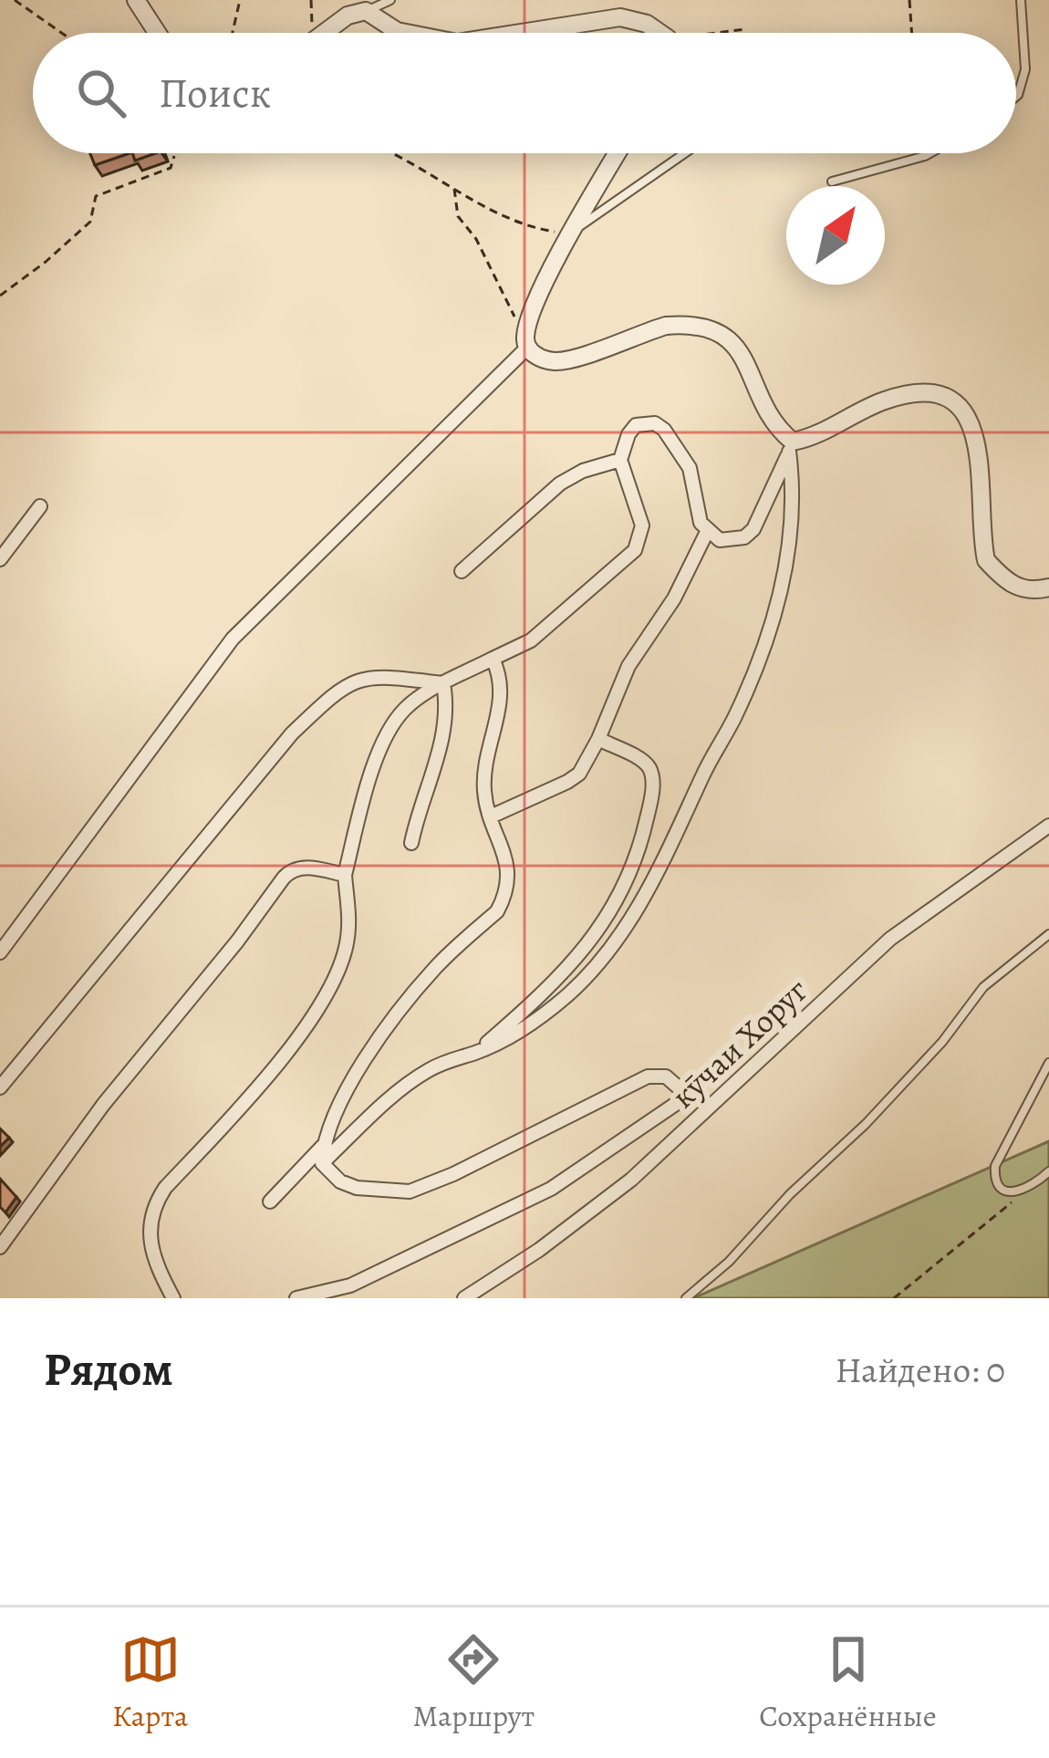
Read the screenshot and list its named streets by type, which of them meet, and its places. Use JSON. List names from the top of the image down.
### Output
{
  "streets": {
    "street": ["кӯчаи Хоруг"]
  },
  "north": "top right",
  "page": {
    "search": "Поиск",
    "heading": ["Рядом", "Найдено: 0"],
    "nav": ["Карта", "Маршрут", "Сохранённые"]
  }
}
